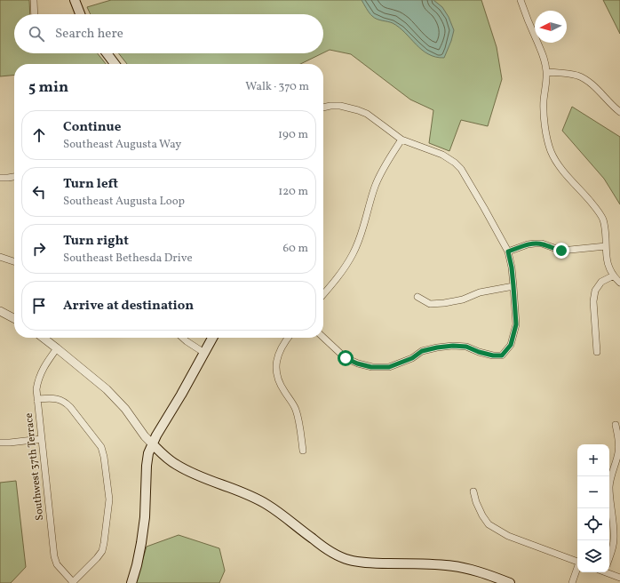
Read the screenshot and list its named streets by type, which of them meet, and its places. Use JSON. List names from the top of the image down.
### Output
{
  "streets": {
    "street": ["Southwest 37th Terrace"]
  },
  "north": "left",
  "page": {
    "search": "Search here",
    "heading": ["5 min", "Walk · 370 m"],
    "list": [
      ["Continue", "Southeast Augusta Way", "190 m"],
      ["Turn left", "Southeast Augusta Loop", "120 m"],
      ["Turn right", "Southeast Bethesda Drive", "60 m"],
      "Arrive at destination"
    ],
    "map_buttons": ["+", "−"]
  }
}
